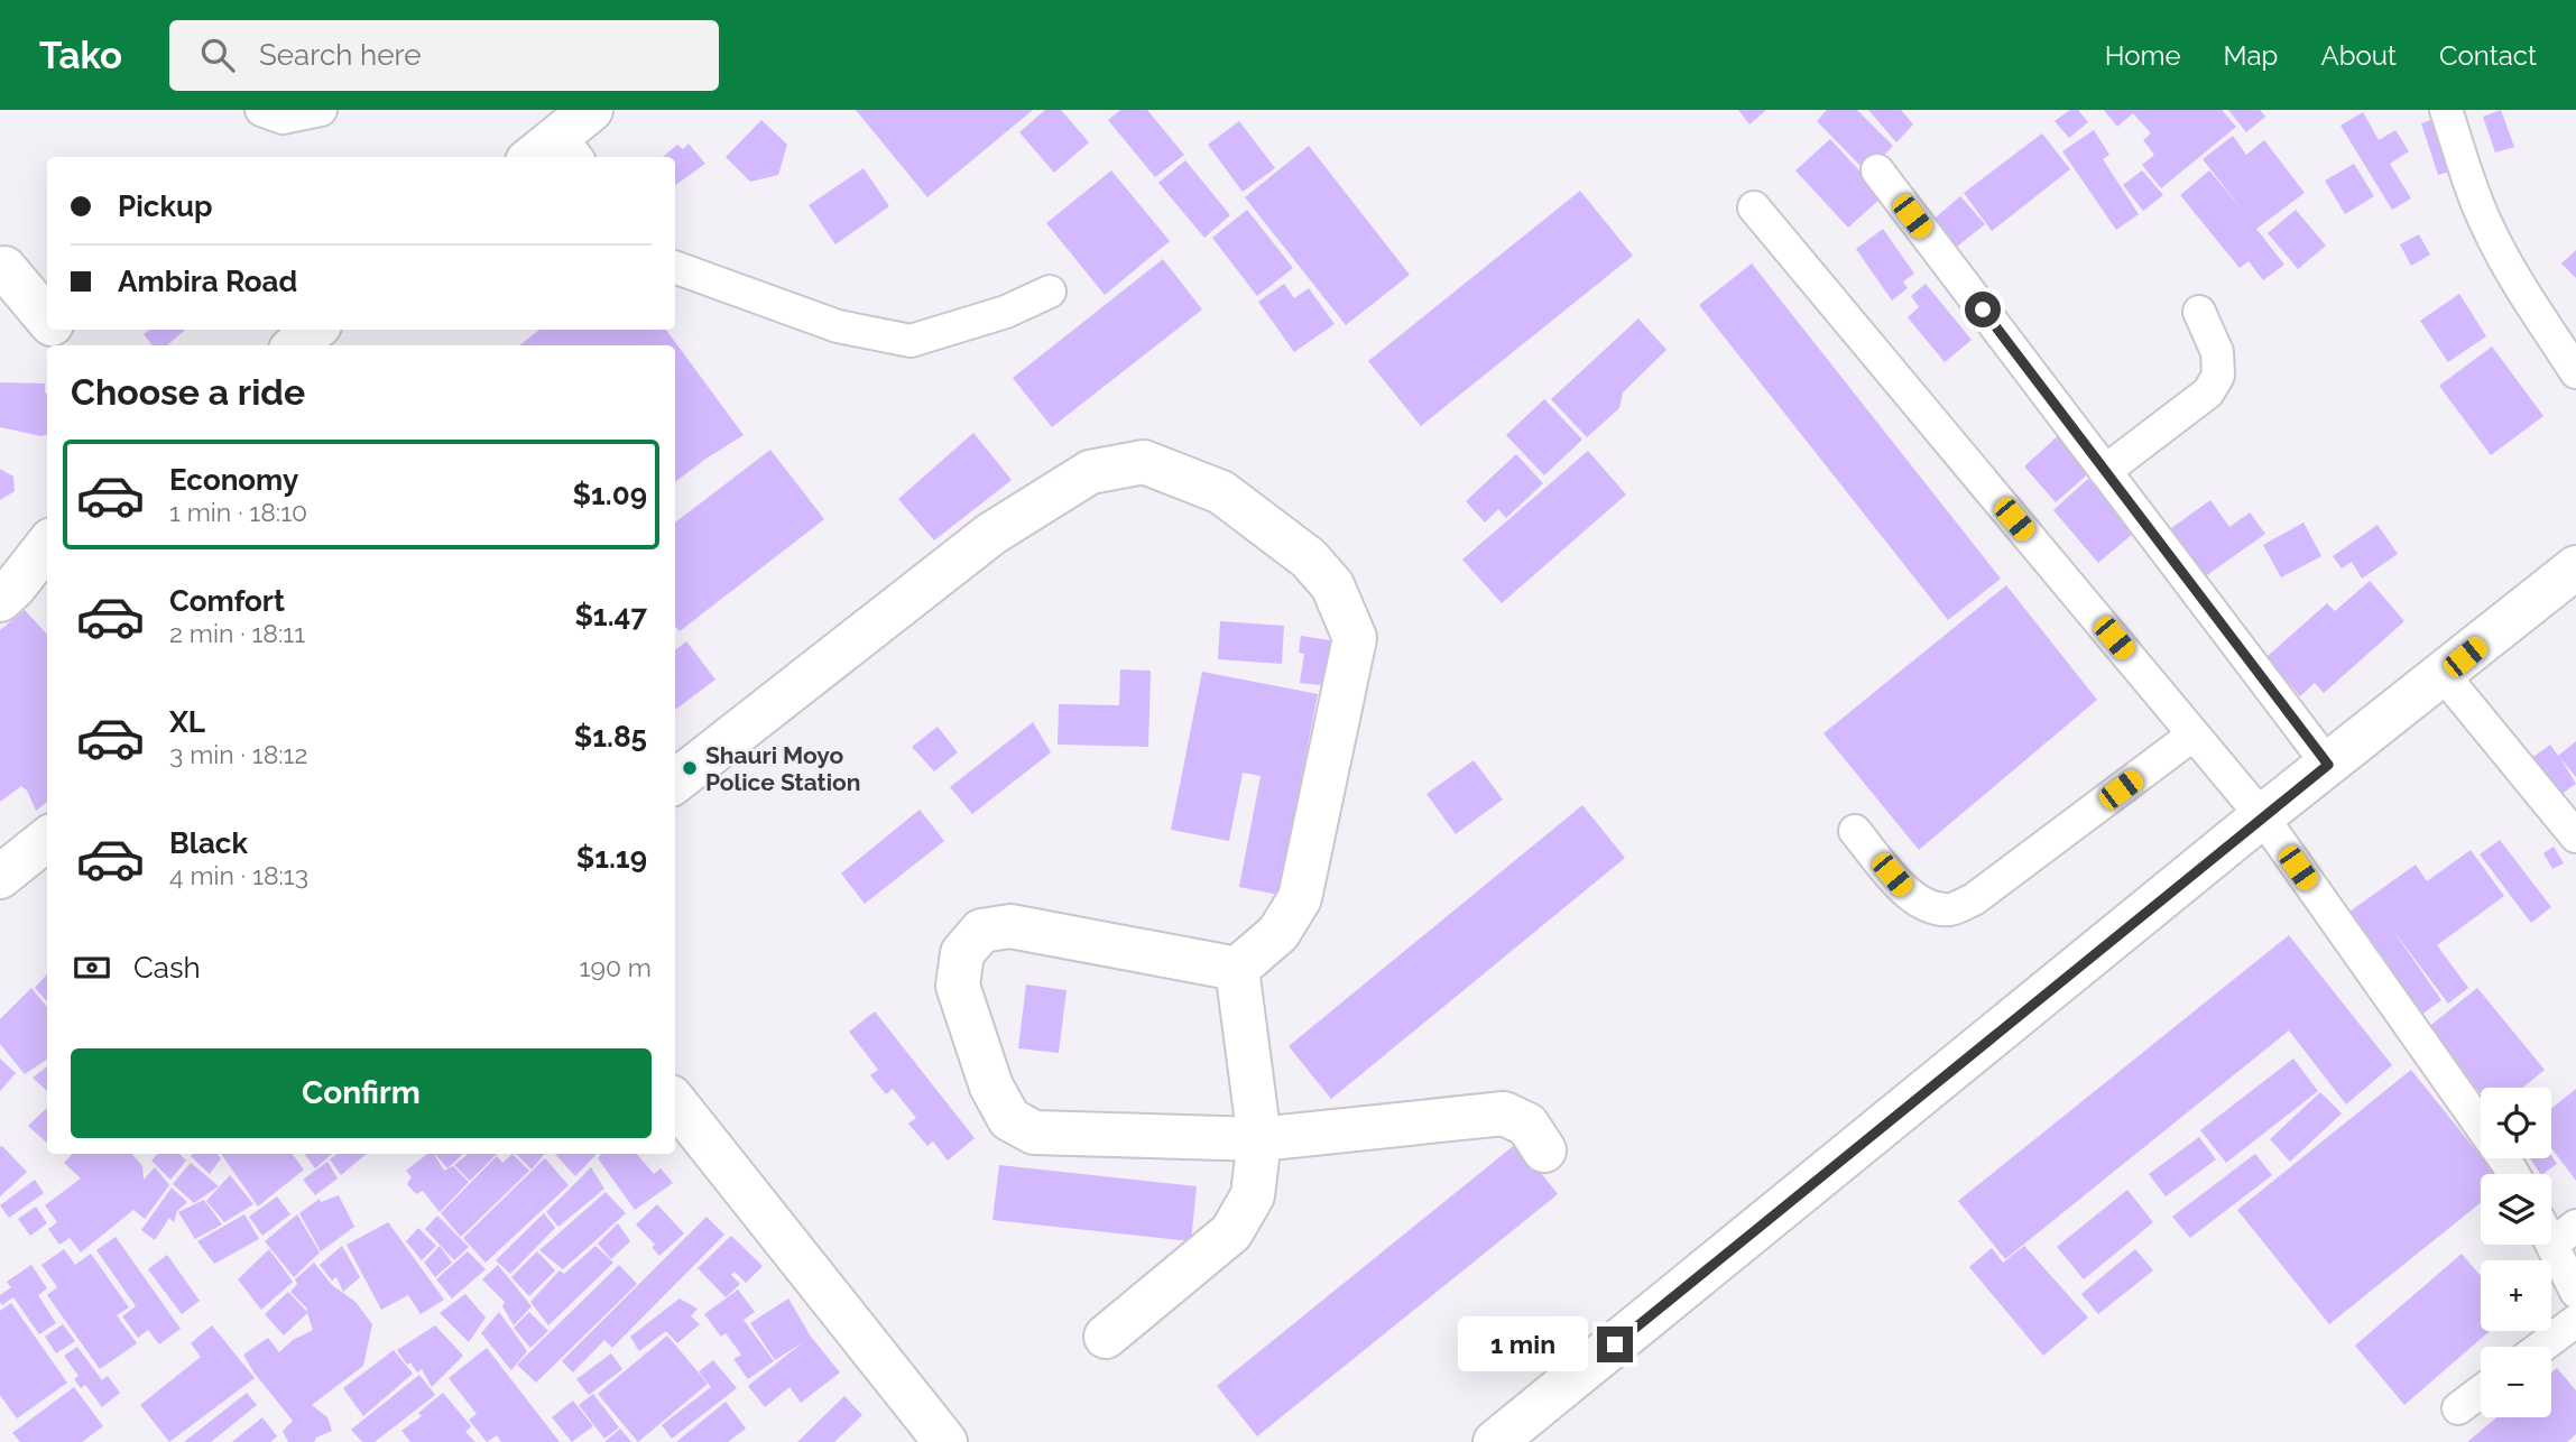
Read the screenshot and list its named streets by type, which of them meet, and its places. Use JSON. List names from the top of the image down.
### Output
{
  "places": ["Shauri Moyo Police Station"],
  "page": {
    "header": "Tako",
    "search": "Search here",
    "nav": [
      "Home",
      "Map",
      "About",
      "Contact"
    ],
    "banner": ["Pickup", "Ambira Road"],
    "heading": "Choose a ride",
    "list": [
      {
        "name": "Economy",
        "note": "1 min · 18:10",
        "value": "$1.09"
      },
      {
        "name": "Comfort",
        "note": "2 min · 18:11",
        "value": "$1.47"
      },
      {
        "name": "XL",
        "note": "3 min · 18:12",
        "value": "$1.85"
      },
      {
        "name": "Black",
        "note": "4 min · 18:13",
        "value": "$1.19"
      }
    ],
    "pay": ["Cash", "190 m"],
    "buttons": "Confirm",
    "map_buttons": ["+", "−"],
    "bubble": "1 min"
  }
}
